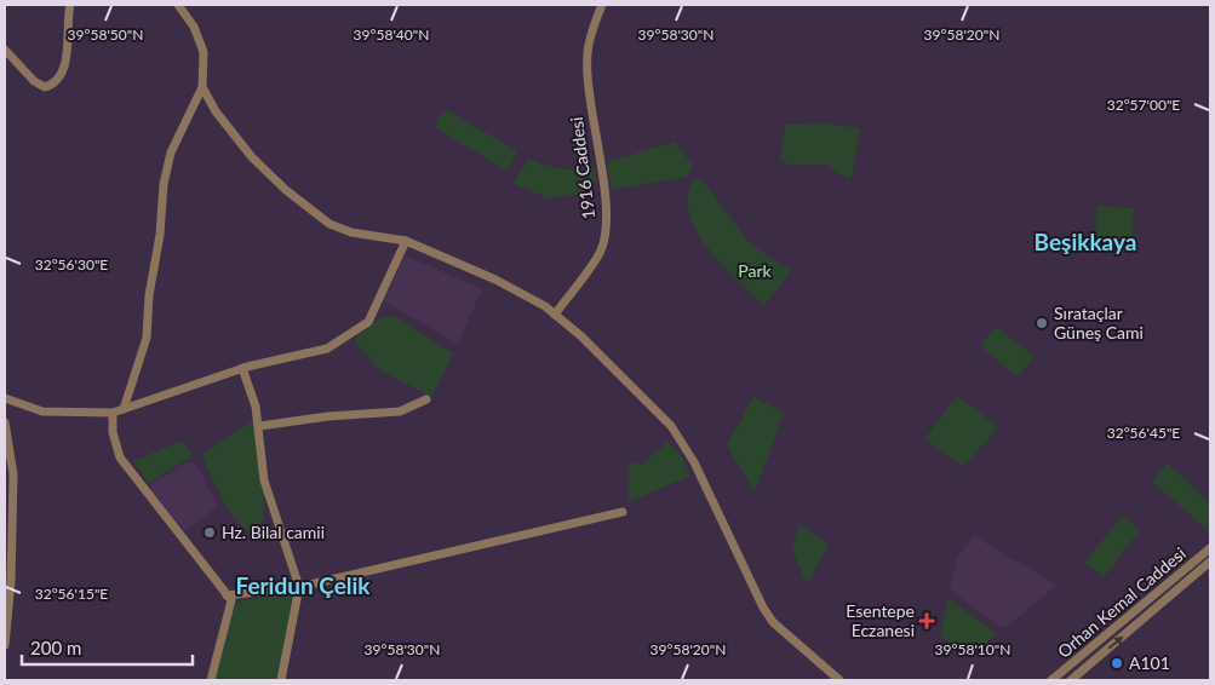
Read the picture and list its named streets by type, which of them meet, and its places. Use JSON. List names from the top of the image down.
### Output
{
  "streets": {
    "street": ["1916 Caddesi", "Orhan Kemal Caddesi"]
  },
  "districts": ["Beşikkaya", "Feridun Çelik"],
  "parks": ["Park"],
  "places": {
    "other": ["Sırataçlar Güneş Cami", "Hz. Bilal camii", "A101"],
    "health": ["Esentepe Eczanesi"]
  },
  "scale_bar": "200 m",
  "coordinates": [
    "39°58'50\"N",
    "39°58'40\"N",
    "39°58'30\"N",
    "39°58'20\"N",
    "32°57'00\"E",
    "32°56'30\"E",
    "32°56'45\"E",
    "32°56'15\"E",
    "39°58'10\"N"
  ]
}
